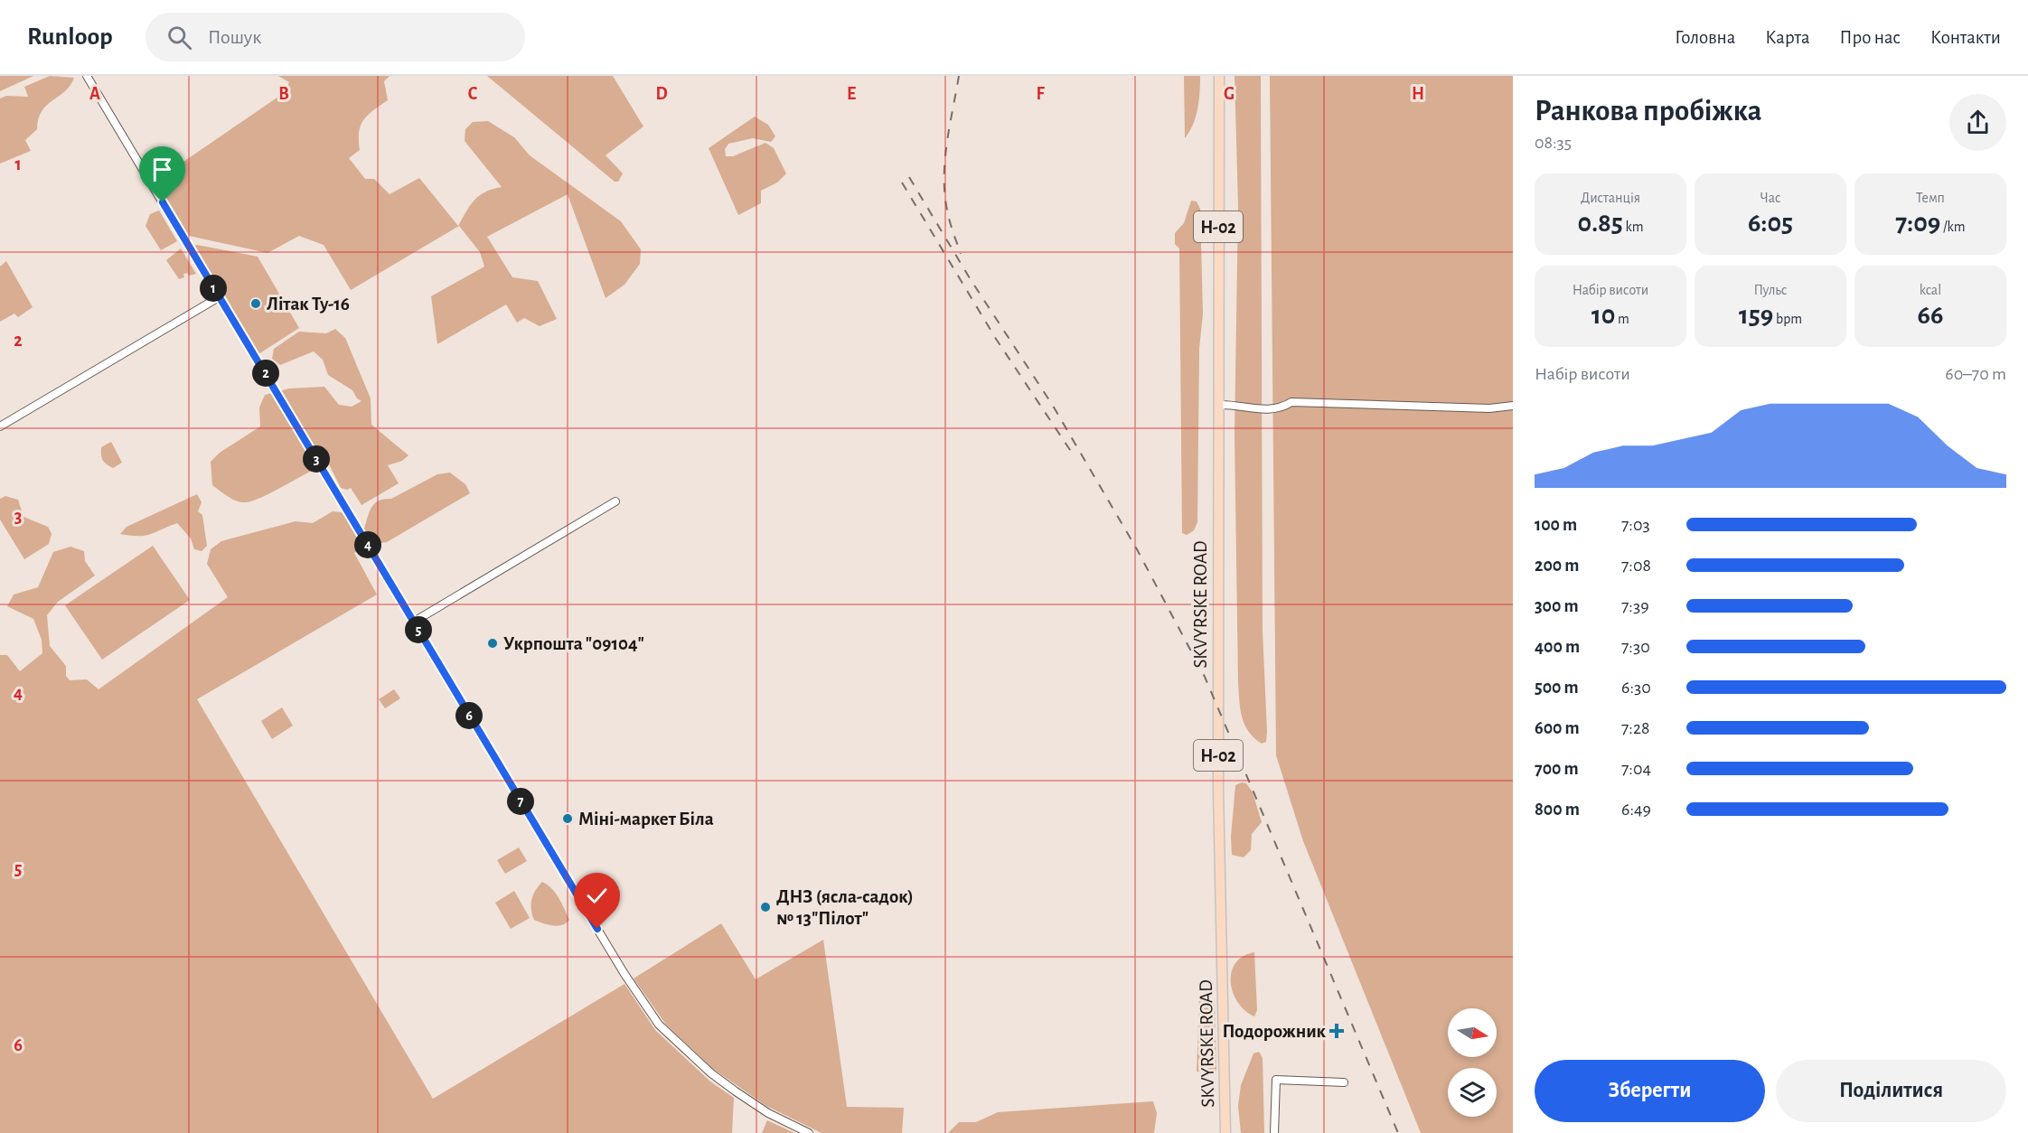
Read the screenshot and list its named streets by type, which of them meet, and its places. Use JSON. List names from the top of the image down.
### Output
{
  "streets": {
    "main road": ["Н-02", "SKVYRSKE ROAD"]
  },
  "places": {
    "other": [
      "Літак Ту-16",
      "Укрпошта \"09104\"",
      "Міні-маркет Біла",
      "ДНЗ (ясла-садок) № 13\"Пілот\""
    ],
    "health": ["Подорожник"]
  },
  "north": "right",
  "page": {
    "header": "Runloop",
    "search": "Пошук",
    "nav": [
      "Головна",
      "Карта",
      "Про нас",
      "Контакти"
    ],
    "heading": ["Ранкова пробіжка", "08:35"],
    "stats": [
      ["Дистанція", "0.85 km"],
      ["Час", "6:05"],
      ["Темп", "7:09 /km"],
      ["Набір висоти", "10 m"],
      ["Пульс", "159 bpm"],
      ["kcal", "66"]
    ],
    "pins": [
      "1",
      "2",
      "3",
      "4",
      "5",
      "6",
      "7"
    ],
    "chart": ["Набір висоти", "60–70 m"],
    "list": [
      {
        "name": "100 m",
        "note": "7:03"
      },
      {
        "name": "200 m",
        "note": "7:08"
      },
      {
        "name": "300 m",
        "note": "7:39"
      },
      {
        "name": "400 m",
        "note": "7:30"
      },
      {
        "name": "500 m",
        "note": "6:30"
      },
      {
        "name": "600 m",
        "note": "7:28"
      },
      {
        "name": "700 m",
        "note": "7:04"
      },
      {
        "name": "800 m",
        "note": "6:49"
      }
    ],
    "buttons": ["Зберегти", "Поділитися"]
  },
  "grid": {
    "columns": [
      "A",
      "B",
      "C",
      "D",
      "E",
      "F",
      "G",
      "H"
    ],
    "rows": [
      "1",
      "2",
      "3",
      "4",
      "5",
      "6"
    ]
  }
}
